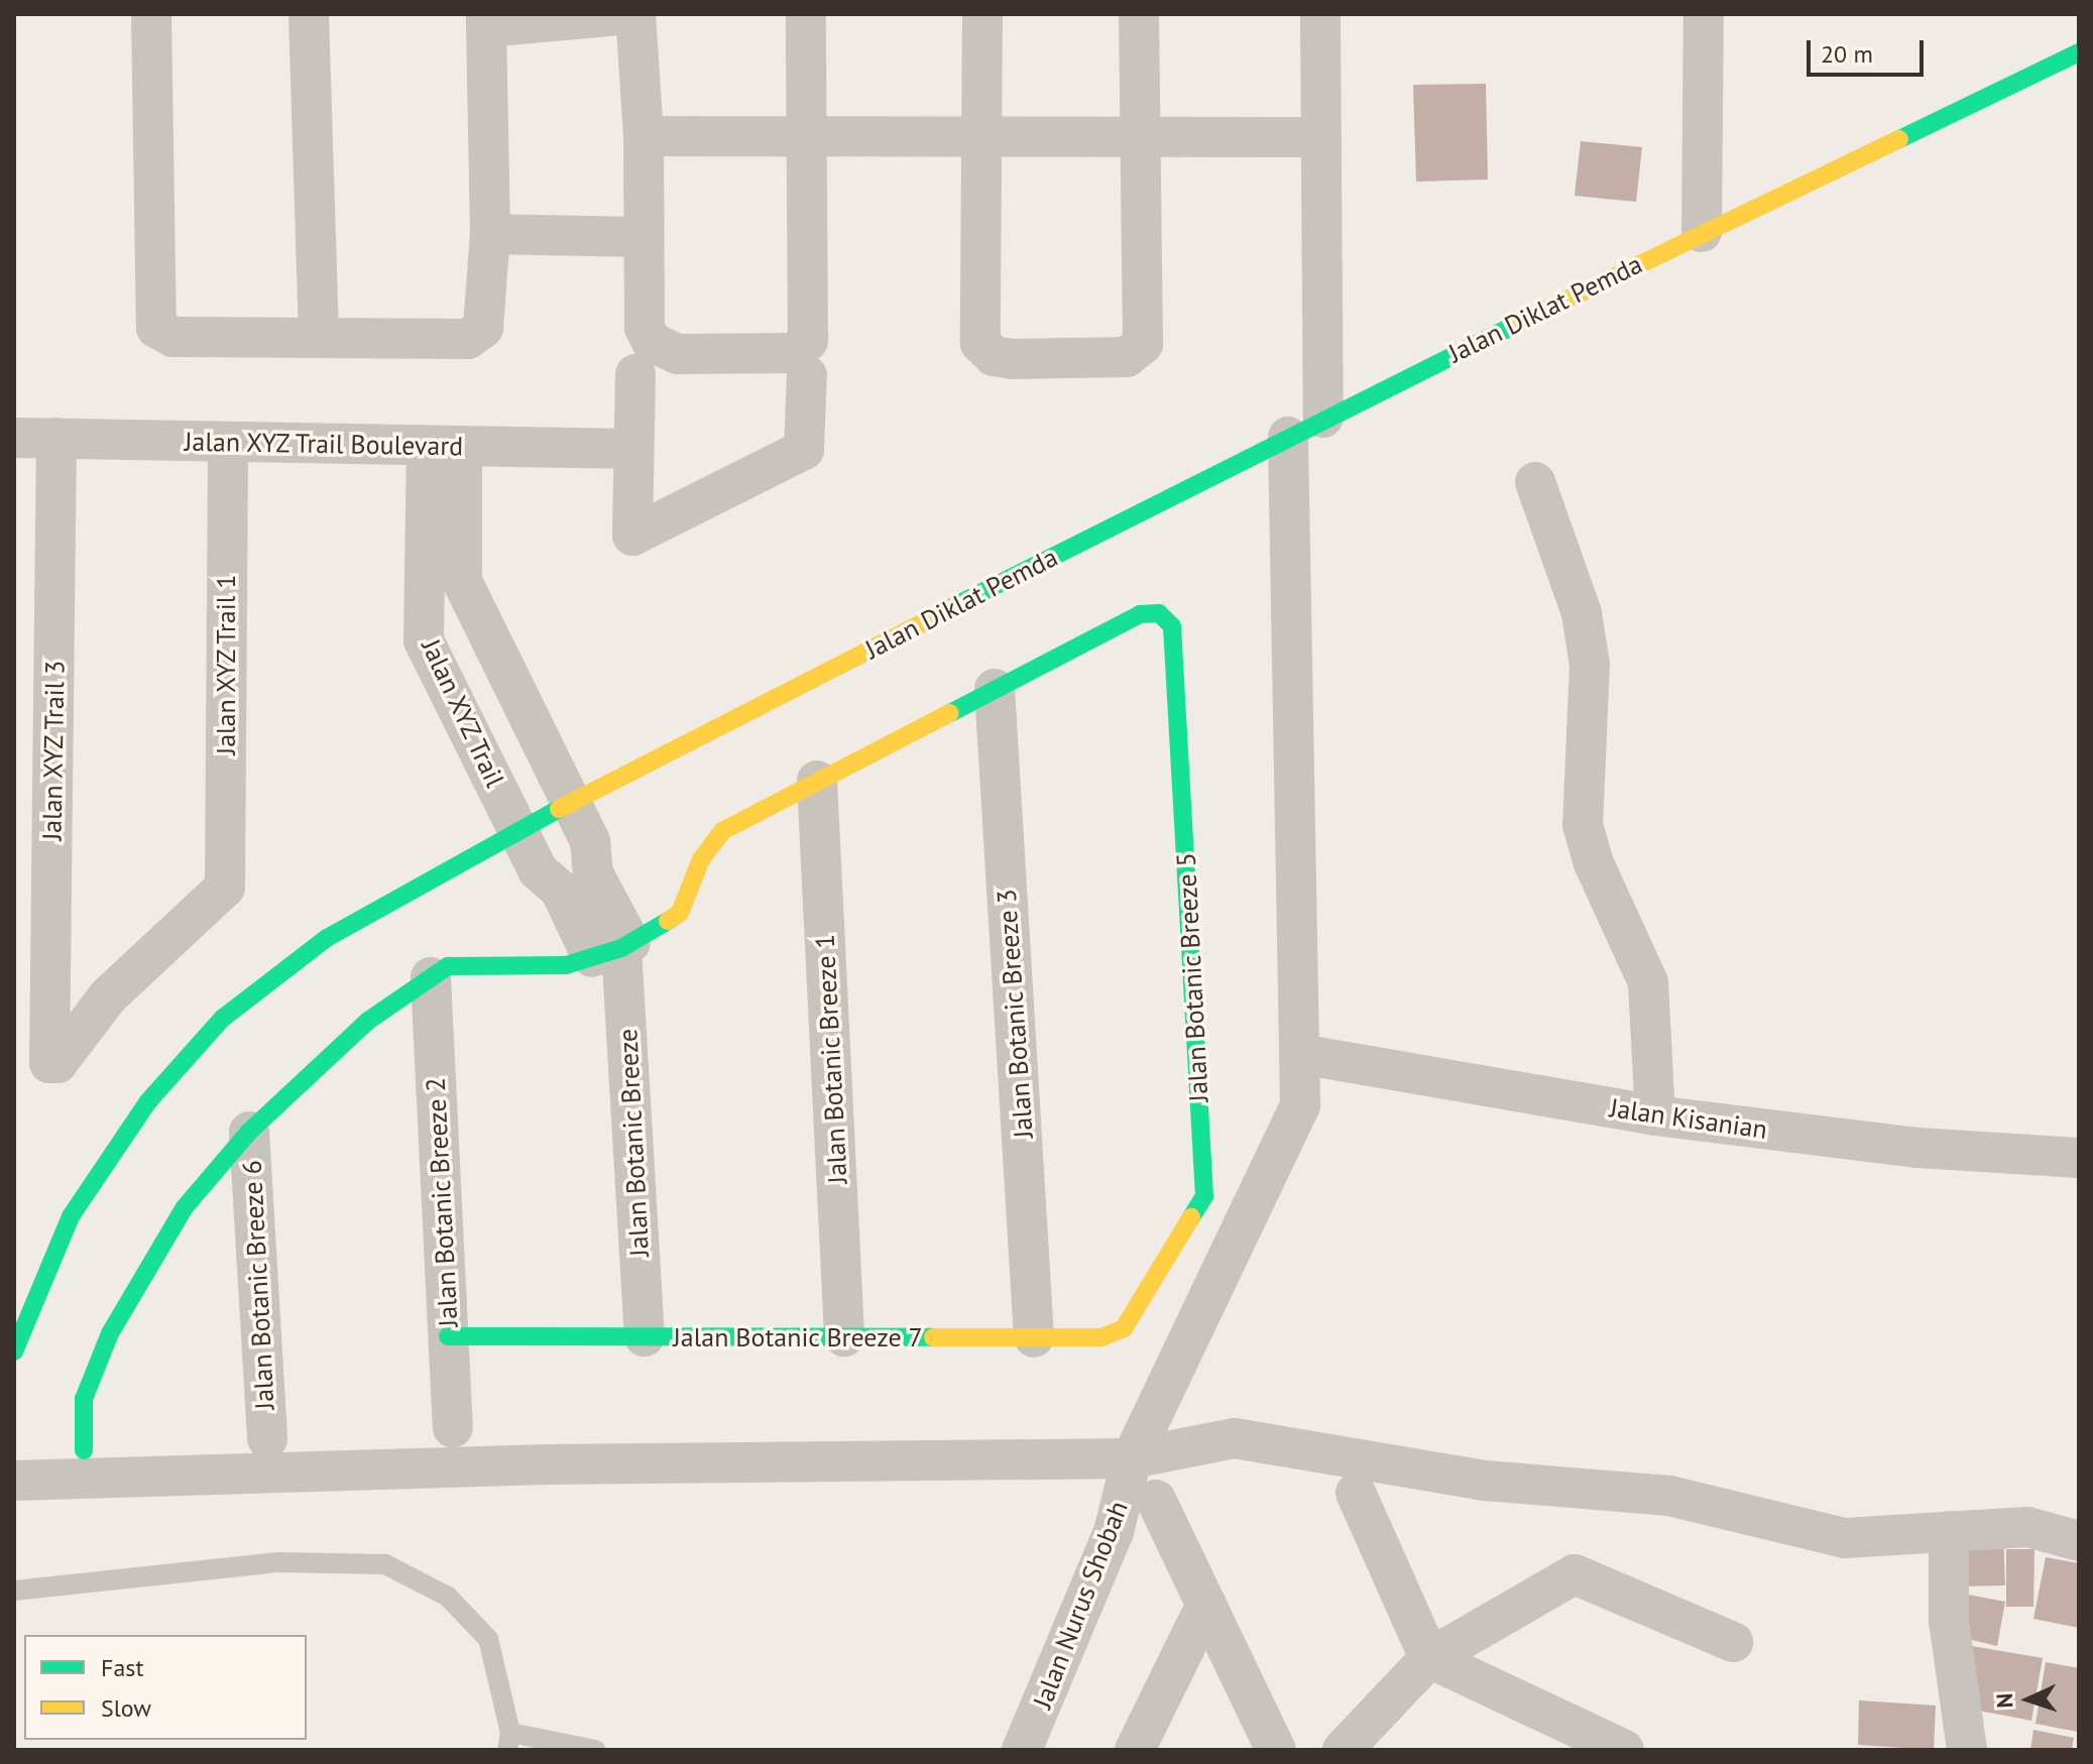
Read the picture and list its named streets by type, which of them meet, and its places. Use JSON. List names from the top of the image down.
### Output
{
  "streets": {
    "street": [
      "Jalan Diklat Pemda",
      "Jalan XYZ Trail Boulevard",
      "Jalan XYZ Trail 1",
      "Jalan XYZ Trail",
      "Jalan XYZ Trail 3",
      "Jalan Botanic Breeze 5",
      "Jalan Botanic Breeze 3",
      "Jalan Botanic Breeze 1",
      "Jalan Kisanian",
      "Jalan Botanic Breeze",
      "Jalan Botanic Breeze 2",
      "Jalan Botanic Breeze 6",
      "Jalan Botanic Breeze 7",
      "Jalan Nurus Shobah"
    ]
  },
  "crossings": [
    ["Jalan Diklat Pemda", "Jalan XYZ Trail"],
    ["Jalan Diklat Pemda", "Jalan Botanic Breeze"],
    ["Jalan Diklat Pemda", "Jalan Nurus Shobah"],
    ["Jalan XYZ Trail Boulevard", "Jalan XYZ Trail 1"],
    ["Jalan XYZ Trail Boulevard", "Jalan XYZ Trail"],
    ["Jalan XYZ Trail Boulevard", "Jalan XYZ Trail 3"],
    ["Jalan XYZ Trail 1", "Jalan XYZ Trail 3"],
    ["Jalan XYZ Trail", "Jalan Botanic Breeze"],
    ["Jalan Botanic Breeze 5", "Jalan Botanic Breeze 3"],
    ["Jalan Botanic Breeze 5", "Jalan Botanic Breeze 7"],
    ["Jalan Botanic Breeze 3", "Jalan Botanic Breeze 7"],
    ["Jalan Botanic Breeze 1", "Jalan Botanic Breeze 7"],
    ["Jalan Kisanian", "Jalan Nurus Shobah"],
    ["Jalan Botanic Breeze", "Jalan Botanic Breeze 7"],
    ["Jalan Botanic Breeze 2", "Jalan Botanic Breeze 7"]
  ],
  "legend": ["Fast", "Slow"],
  "scale_bar": "20 m",
  "north": "left"
}
